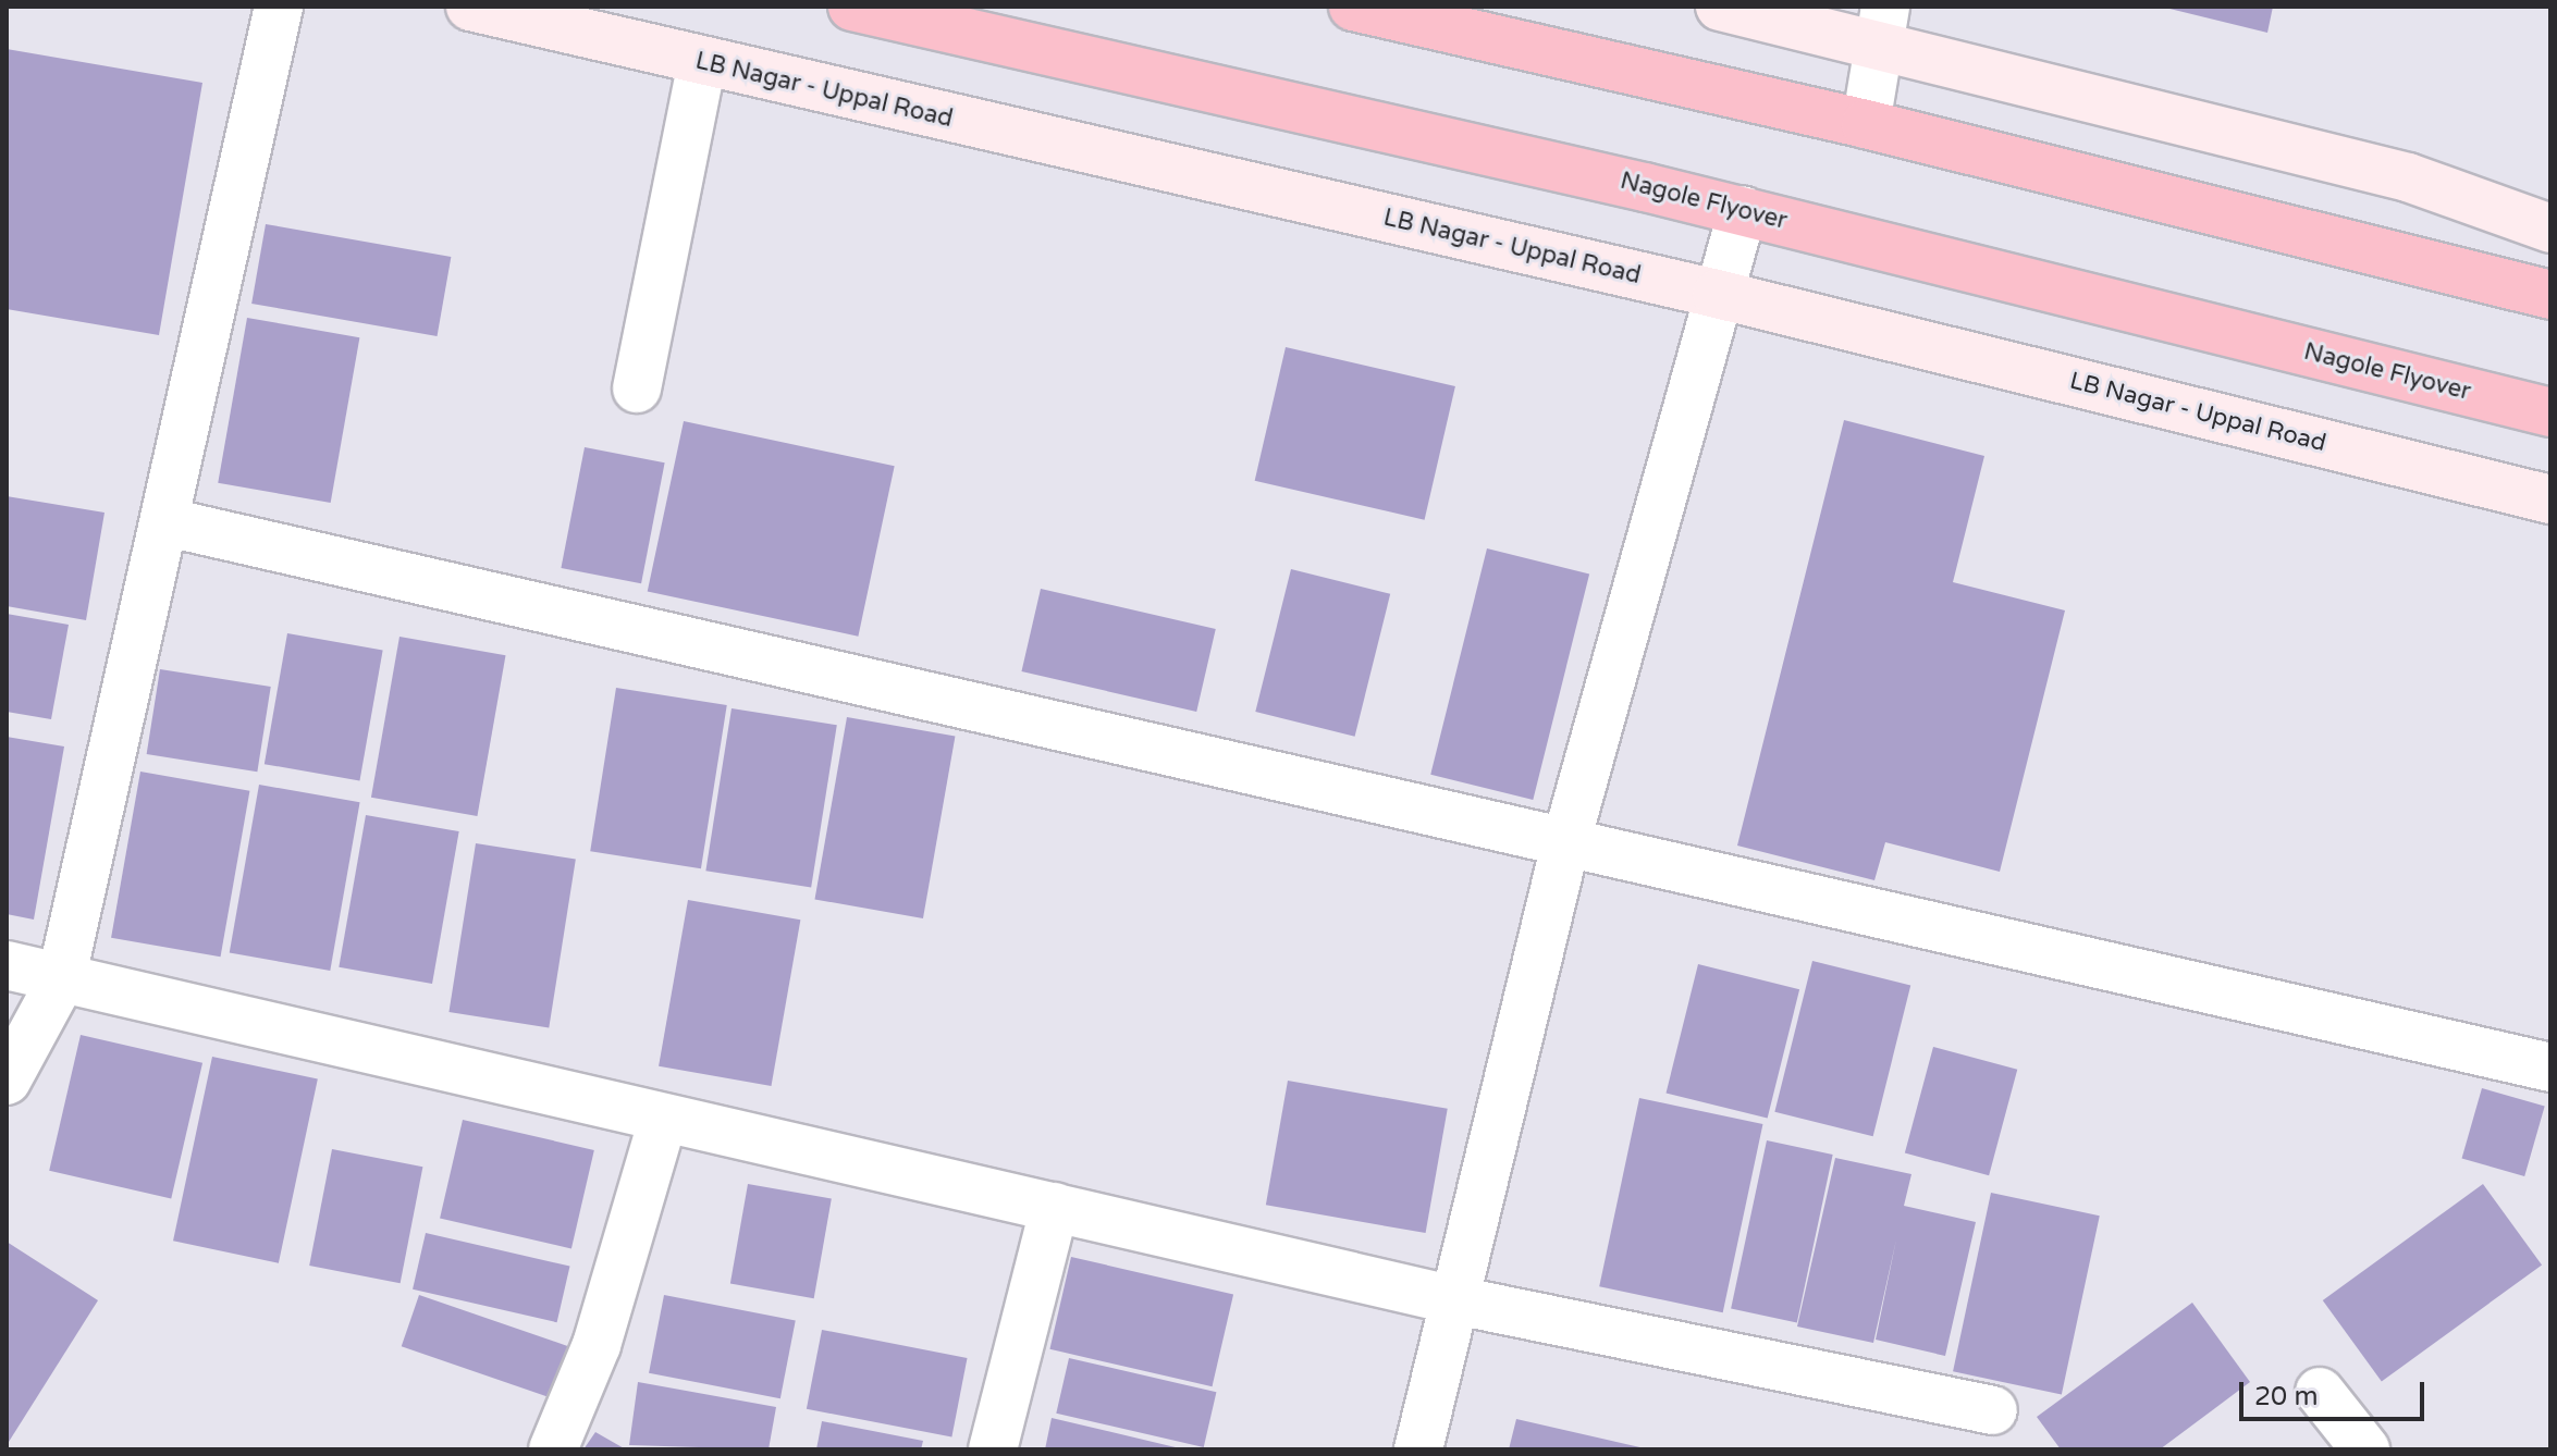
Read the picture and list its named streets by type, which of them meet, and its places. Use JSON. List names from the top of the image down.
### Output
{
  "streets": {
    "highway": ["Nagole Flyover"],
    "street": ["LB Nagar - Uppal Road"]
  },
  "scale_bar": "20 m"
}
